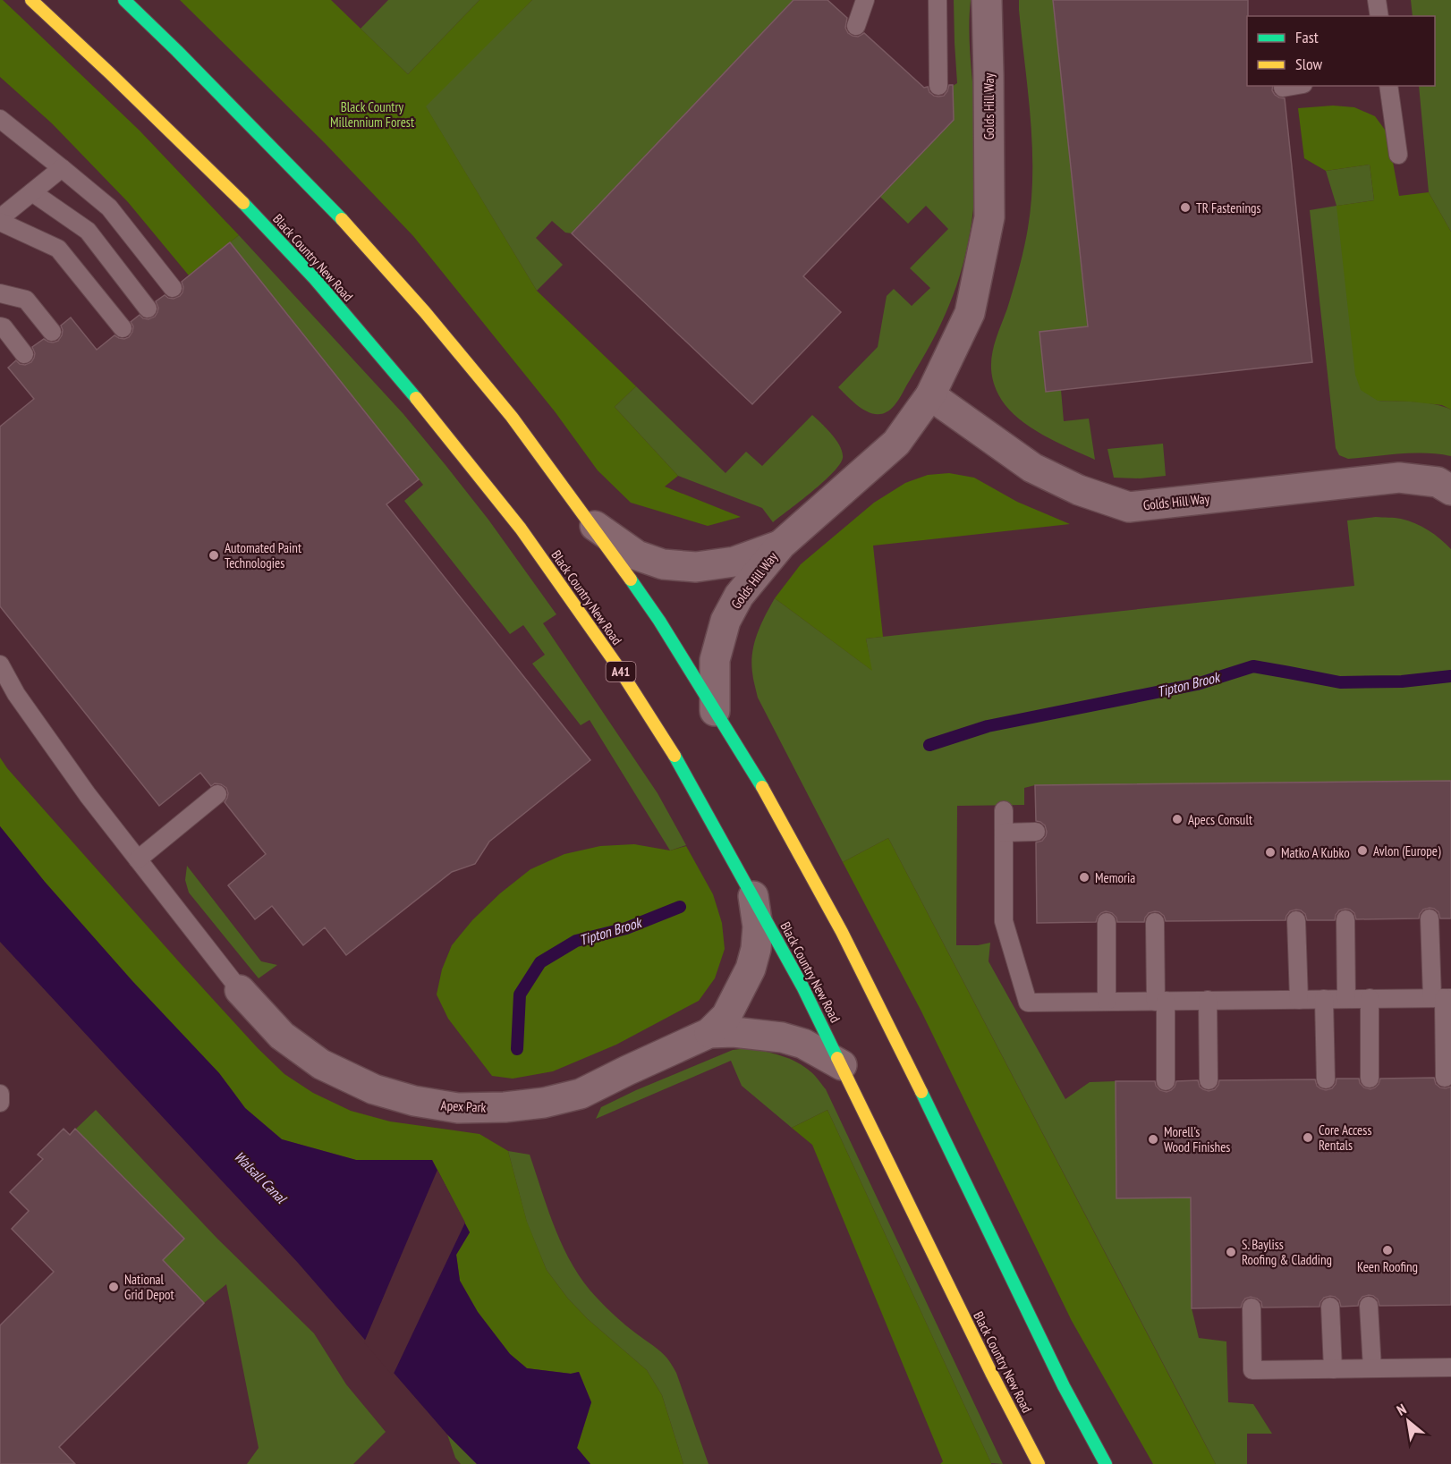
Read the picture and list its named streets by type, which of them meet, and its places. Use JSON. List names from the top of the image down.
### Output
{
  "streets": {
    "highway": ["Black Country New Road", "A41"],
    "street": ["Golds Hill Way", "Apex Park"]
  },
  "crossings": [
    ["Black Country New Road", "Apex Park"]
  ],
  "water": ["Tipton Brook", "Walsall Canal"],
  "parks": ["Black Country Millennium Forest"],
  "places": [
    "TR Fastenings",
    "Automated Paint Technologies",
    "Apecs Consult",
    "Avlon (Europe)",
    "Matko A Kubko",
    "Memoria",
    "Core Access Rentals",
    "Morell's Wood Finishes",
    "Keen Roofing",
    "S. Bayliss Roofing & Cladding",
    "National Grid Depot"
  ],
  "legend": ["Fast", "Slow"],
  "north": "top left"
}
